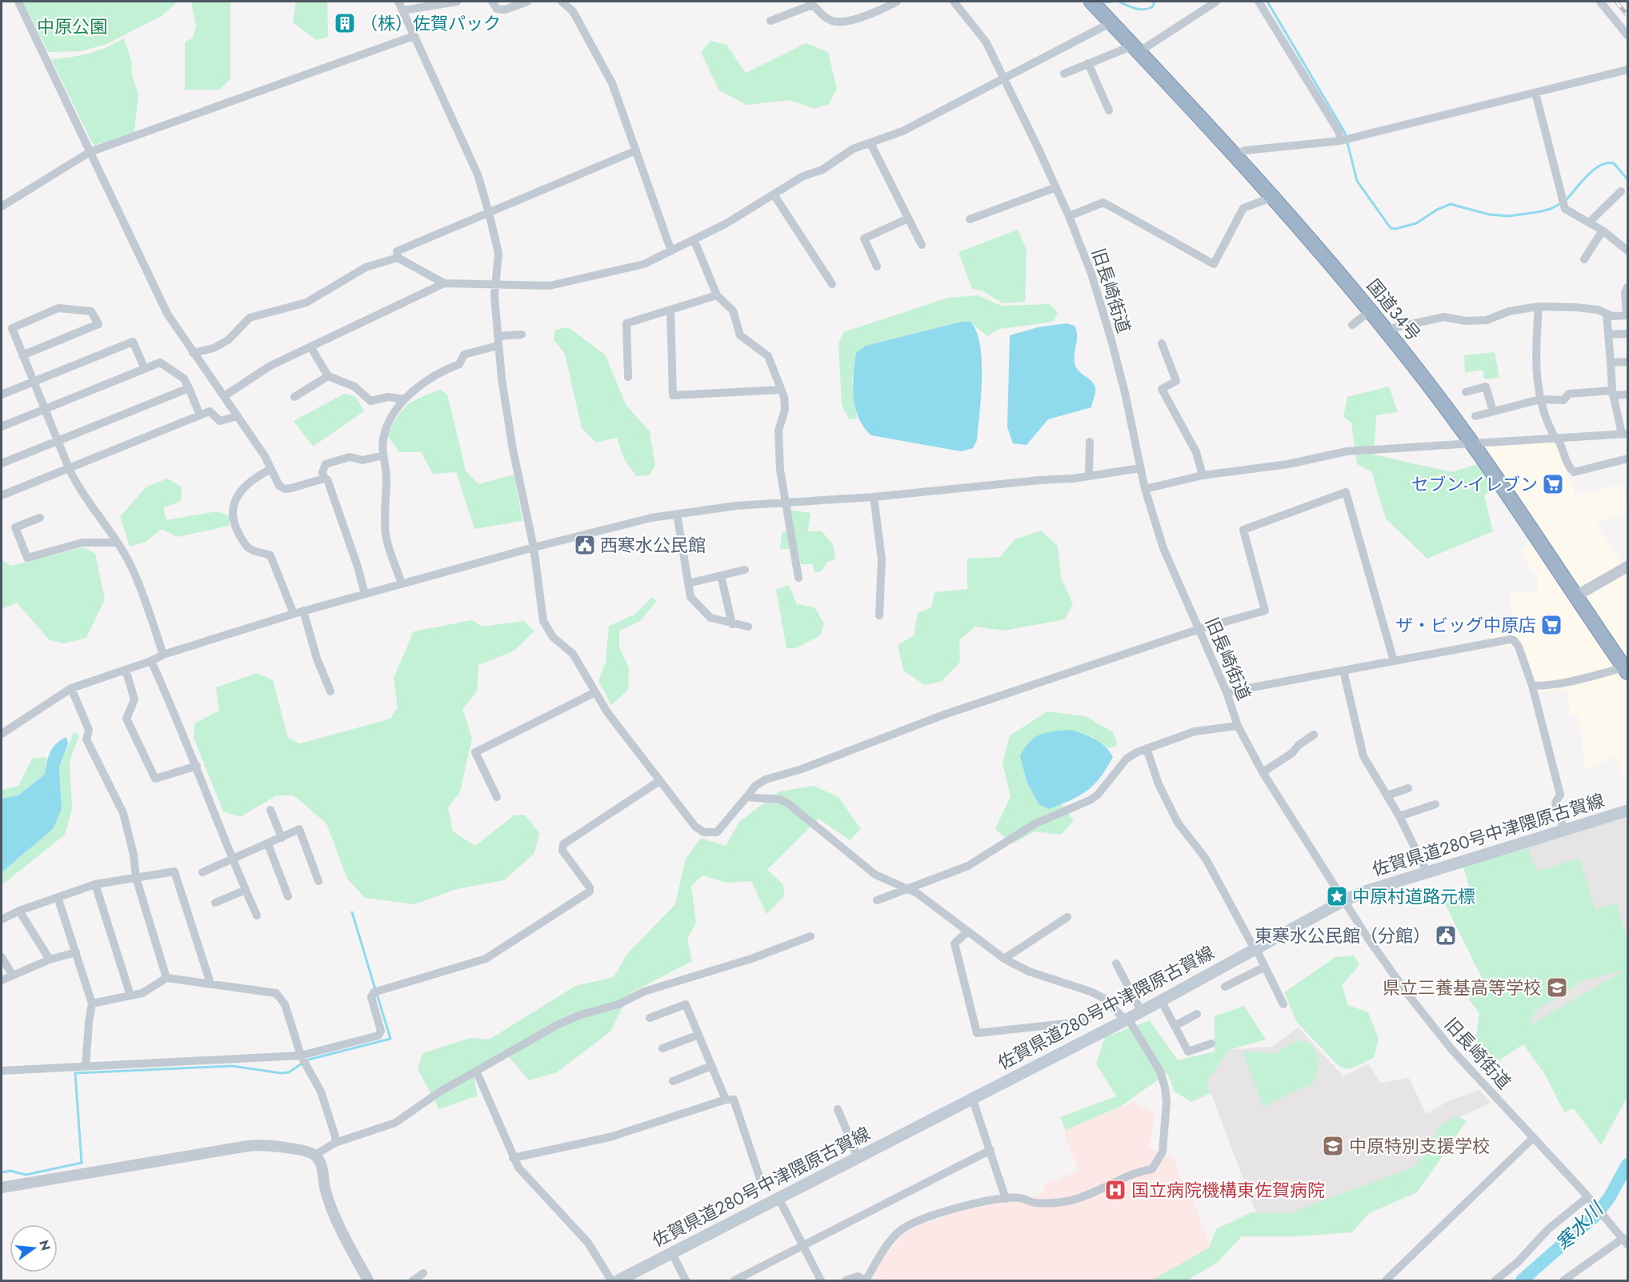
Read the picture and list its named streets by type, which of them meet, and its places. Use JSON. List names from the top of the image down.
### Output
{
  "streets": {
    "highway": ["国道34号"],
    "main road": ["佐賀県道280号中津隈原古賀線"],
    "street": ["旧長崎街道"]
  },
  "crossings": [
    ["旧長崎街道", "佐賀県道280号中津隈原古賀線"]
  ],
  "water": ["寒水川"],
  "parks": ["中原公園"],
  "places": {
    "building": ["（株）佐賀パック"],
    "supermarket": ["セブン-イレブン", "ザ・ビッグ中原店"],
    "public building": ["西寒水公民館", "東寒水公民館（分館）"],
    "place": ["中原村道路元標"],
    "school or university": ["県立三養基高等学校", "中原特別支援学校"],
    "hospital": ["国立病院機構東佐賀病院"]
  },
  "north": "right"
}
